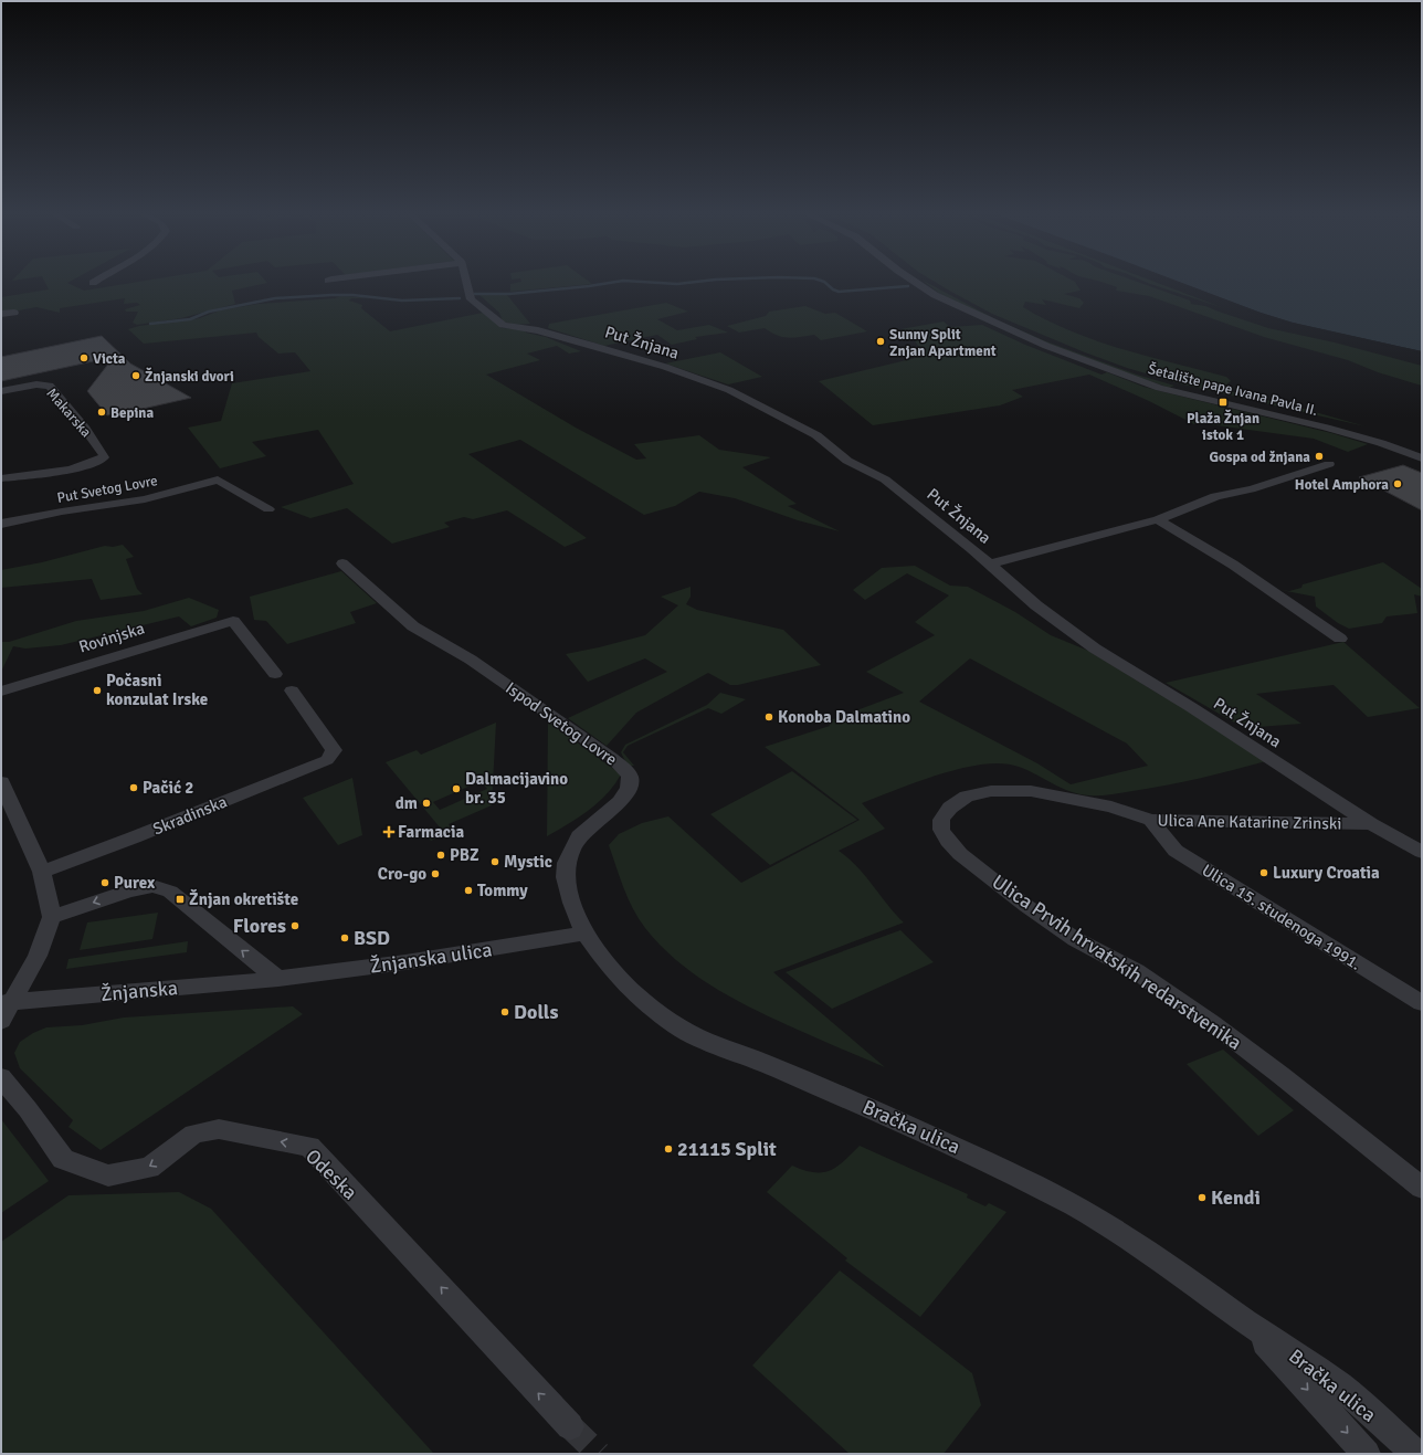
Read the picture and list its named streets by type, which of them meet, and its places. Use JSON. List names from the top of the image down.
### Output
{
  "streets": {
    "street": [
      "Put Žnjana",
      "Šetalište pape Ivana Pavla II.",
      "Makarska",
      "Put Svetog Lovre",
      "Rovinjska",
      "Ispod Svetog Lovre",
      "Skradinska",
      "Ulica Ane Katarine Zrinski",
      "Ulica 15. studenoga 1991.",
      "Žnjanska ulica",
      "Ulica Prvih hrvatskih redarstvenika",
      "Žnjanska",
      "Bračka ulica",
      "Odeska"
    ]
  },
  "crossings": [
    ["Put Žnjana", "Ulica Ane Katarine Zrinski"],
    ["Ispod Svetog Lovre", "Žnjanska ulica"],
    ["Ispod Svetog Lovre", "Bračka ulica"],
    ["Ulica Ane Katarine Zrinski", "Ulica 15. studenoga 1991."],
    ["Ulica Ane Katarine Zrinski", "Ulica Prvih hrvatskih redarstvenika"],
    ["Žnjanska ulica", "Žnjanska"],
    ["Žnjanska ulica", "Bračka ulica"]
  ],
  "one_way": ["Odeska"],
  "places": {
    "other": [
      "Sunny Split Znjan Apartment",
      "Victa",
      "Žnjanski dvori",
      "Bepina",
      "Gospa od žnjana",
      "Hotel Amphora",
      "Počasni konzulat Irske",
      "Konoba Dalmatino",
      "Pačić 2",
      "Dalmacijavino br. 35",
      "dm",
      "PBZ",
      "Mystic",
      "Luxury Croatia",
      "Cro-go",
      "Purex",
      "Tommy",
      "Flores",
      "BSD",
      "Dolls",
      "21115 Split",
      "Kendi"
    ],
    "transit": ["Plaža Žnjan istok 1", "Žnjan okretište"],
    "health": ["Farmacia"]
  }
}
